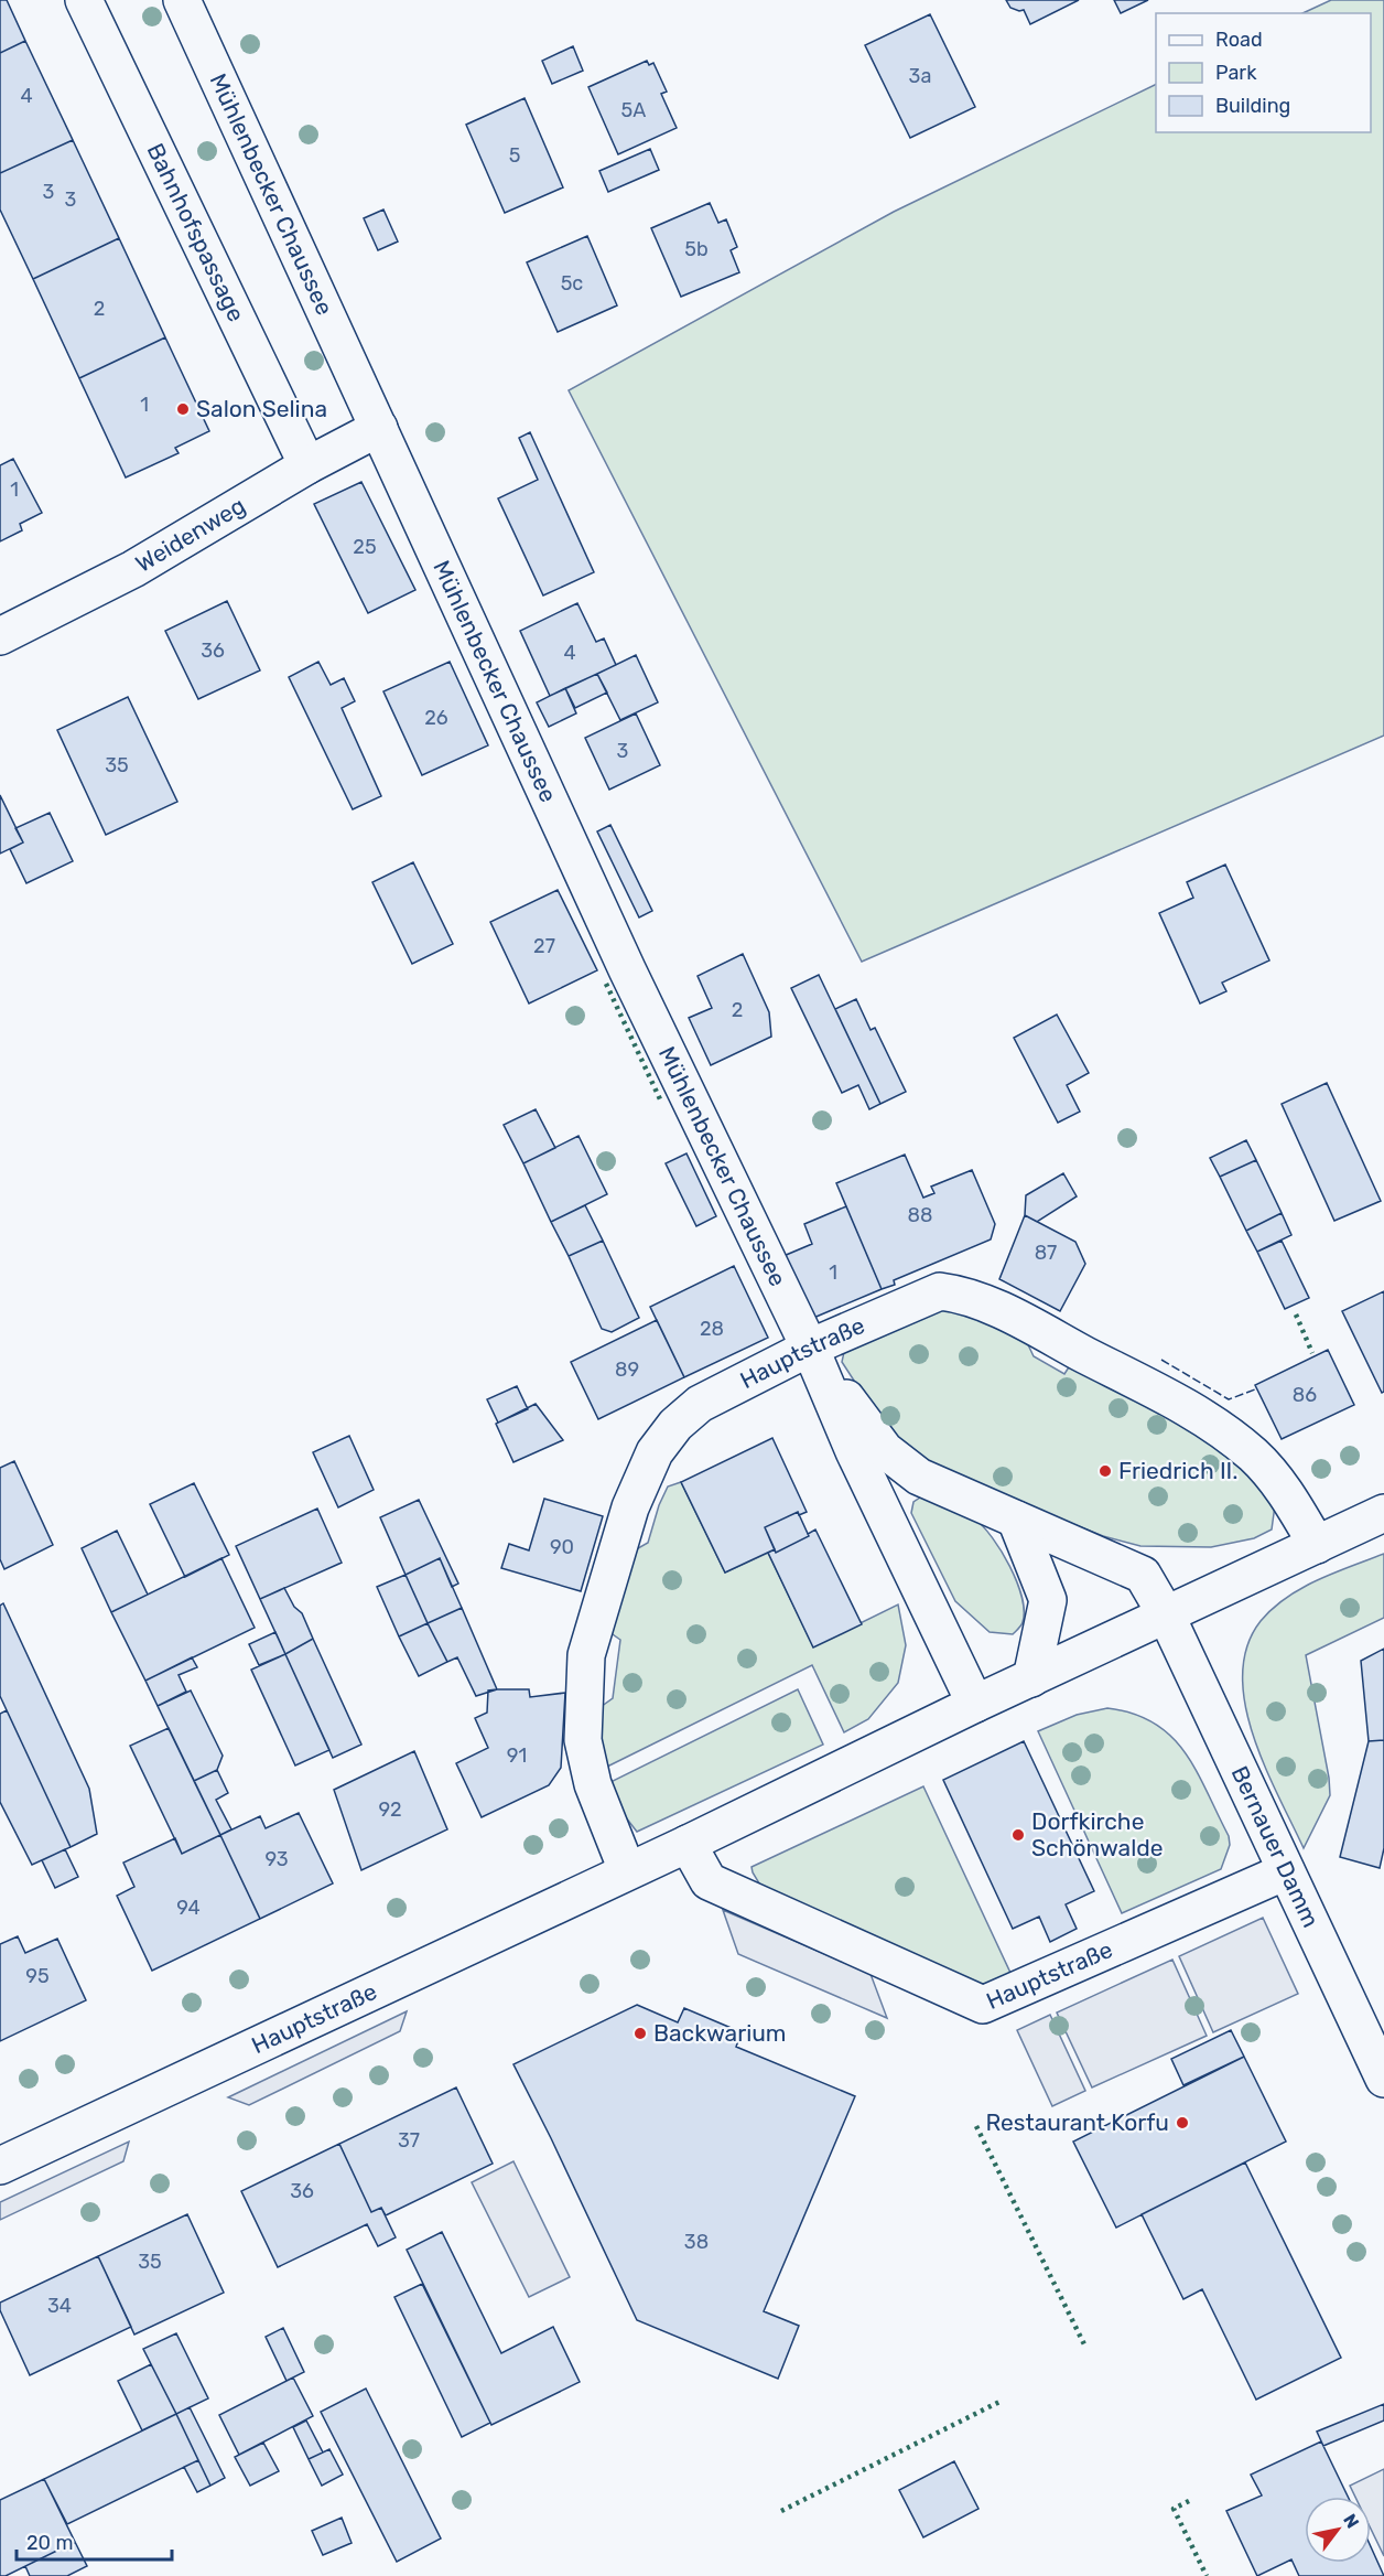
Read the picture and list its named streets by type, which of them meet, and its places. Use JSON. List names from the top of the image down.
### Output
{
  "streets": {
    "main road": [
      "Mühlenbecker Chaussee",
      "Bahnhofspassage",
      "Weidenweg",
      "Hauptstraße",
      "Bernauer Damm"
    ]
  },
  "crossings": [
    ["Mühlenbecker Chaussee", "Weidenweg"],
    ["Mühlenbecker Chaussee", "Hauptstraße"],
    ["Mühlenbecker Chaussee", "Bernauer Damm"],
    ["Bahnhofspassage", "Weidenweg"],
    ["Hauptstraße", "Bernauer Damm"]
  ],
  "places": [
    "Salon Selina",
    "Friedrich II.",
    "Dorfkirche Schönwalde",
    "Backwarium",
    "Restaurant Korfu"
  ],
  "house_numbers": [
    "3a",
    "4",
    "5A",
    "5",
    "3",
    "3",
    "5b",
    "5c",
    "2",
    "1",
    "1",
    "25",
    "36",
    "4",
    "26",
    "3",
    "35",
    "27",
    "2",
    "88",
    "87",
    "1",
    "28",
    "89",
    "86",
    "90",
    "91",
    "92",
    "93",
    "94",
    "95",
    "37",
    "36",
    "38",
    "35",
    "34"
  ],
  "legend": ["Road", "Park", "Building"],
  "scale_bar": "20 m",
  "north": "top right"
}
